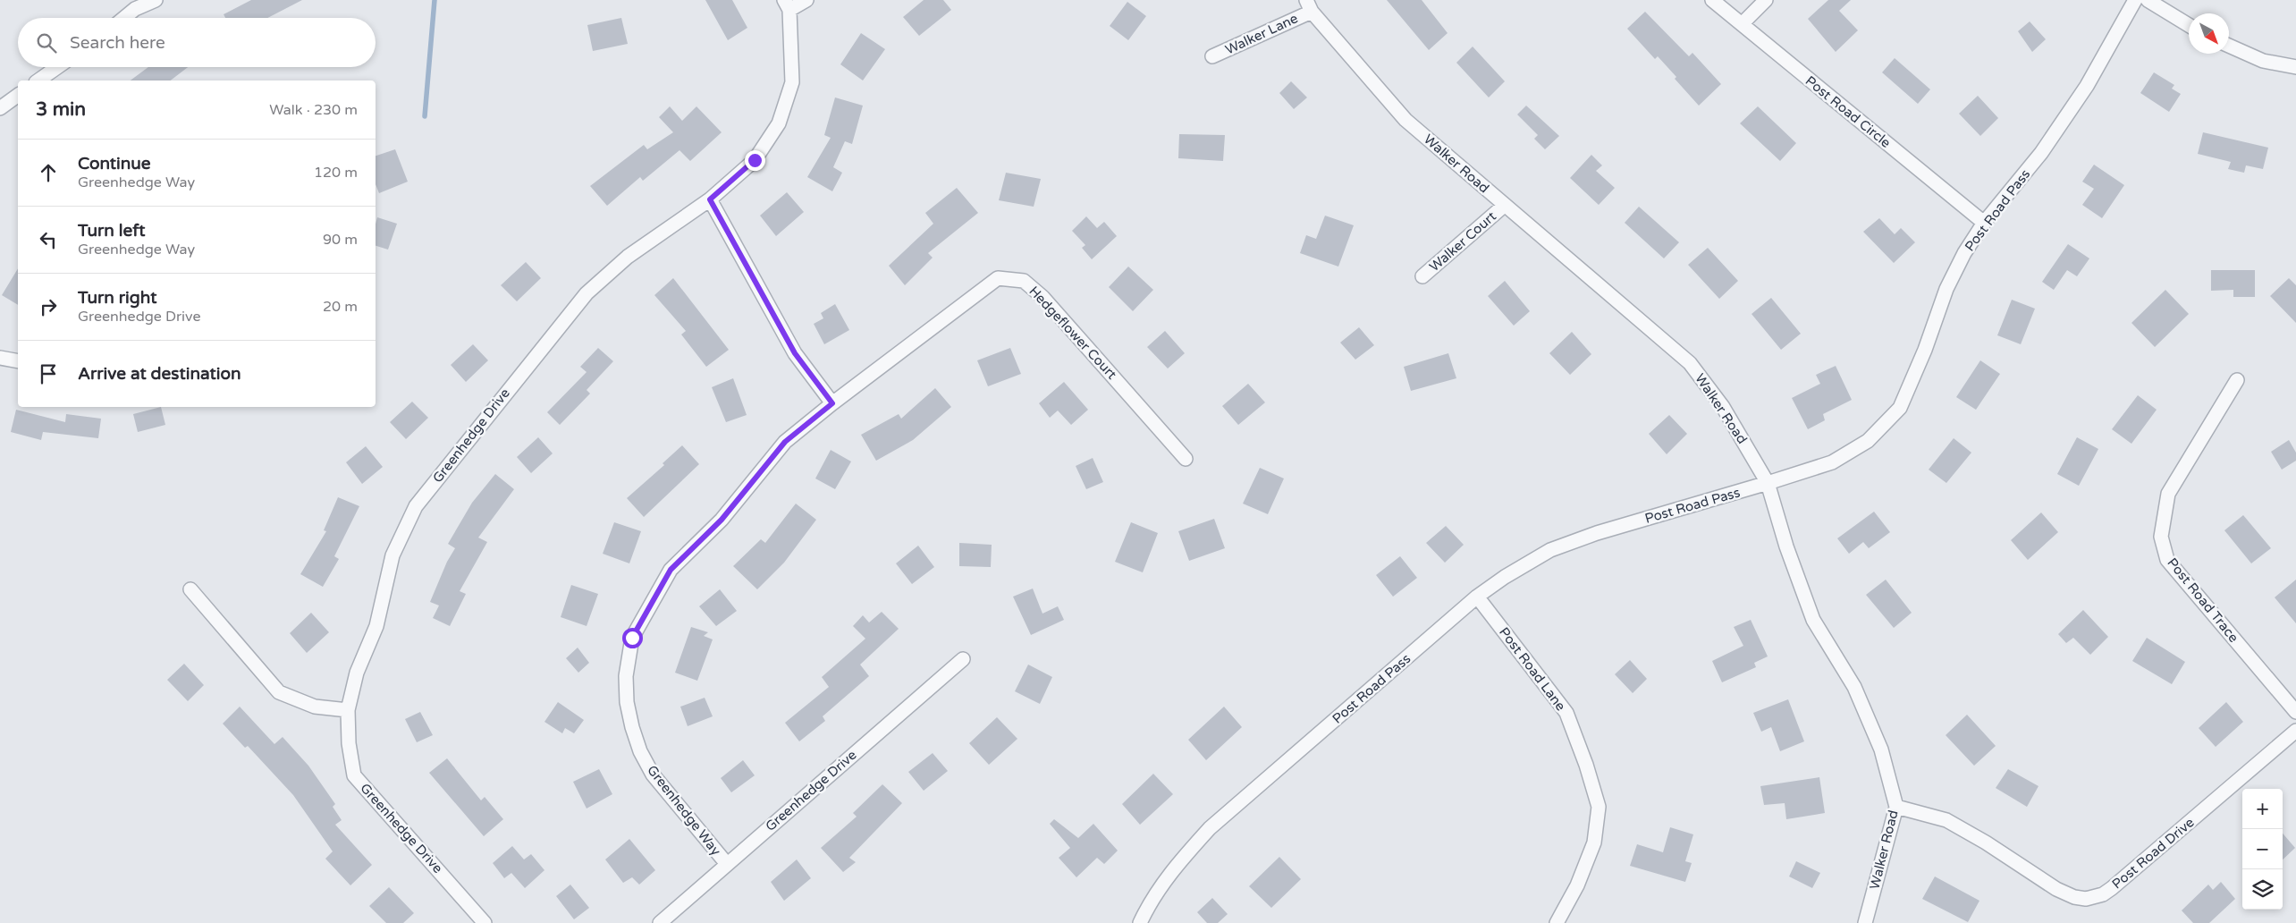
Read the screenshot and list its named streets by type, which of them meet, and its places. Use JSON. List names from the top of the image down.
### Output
{
  "streets": {
    "street": [
      "Walker Lane",
      "Post Road Circle",
      "Walker Road",
      "Post Road Pass",
      "Walker Court",
      "Hedgeflower Court",
      "Greenhedge Drive",
      "Post Road Trace",
      "Post Road Lane",
      "Greenhedge Way",
      "Post Road Drive"
    ]
  },
  "crossings": [
    ["Walker Lane", "Walker Road"],
    ["Post Road Circle", "Post Road Pass"],
    ["Walker Road", "Post Road Pass"],
    ["Walker Road", "Walker Court"],
    ["Walker Road", "Post Road Drive"],
    ["Post Road Pass", "Post Road Lane"],
    ["Hedgeflower Court", "Greenhedge Way"],
    ["Greenhedge Drive", "Greenhedge Way"]
  ],
  "north": "bottom right",
  "page": {
    "search": "Search here",
    "heading": ["3 min", "Walk · 230 m"],
    "list": [
      ["Continue", "Greenhedge Way", "120 m"],
      ["Turn left", "Greenhedge Way", "90 m"],
      ["Turn right", "Greenhedge Drive", "20 m"],
      "Arrive at destination"
    ],
    "map_buttons": ["+", "−"]
  }
}
